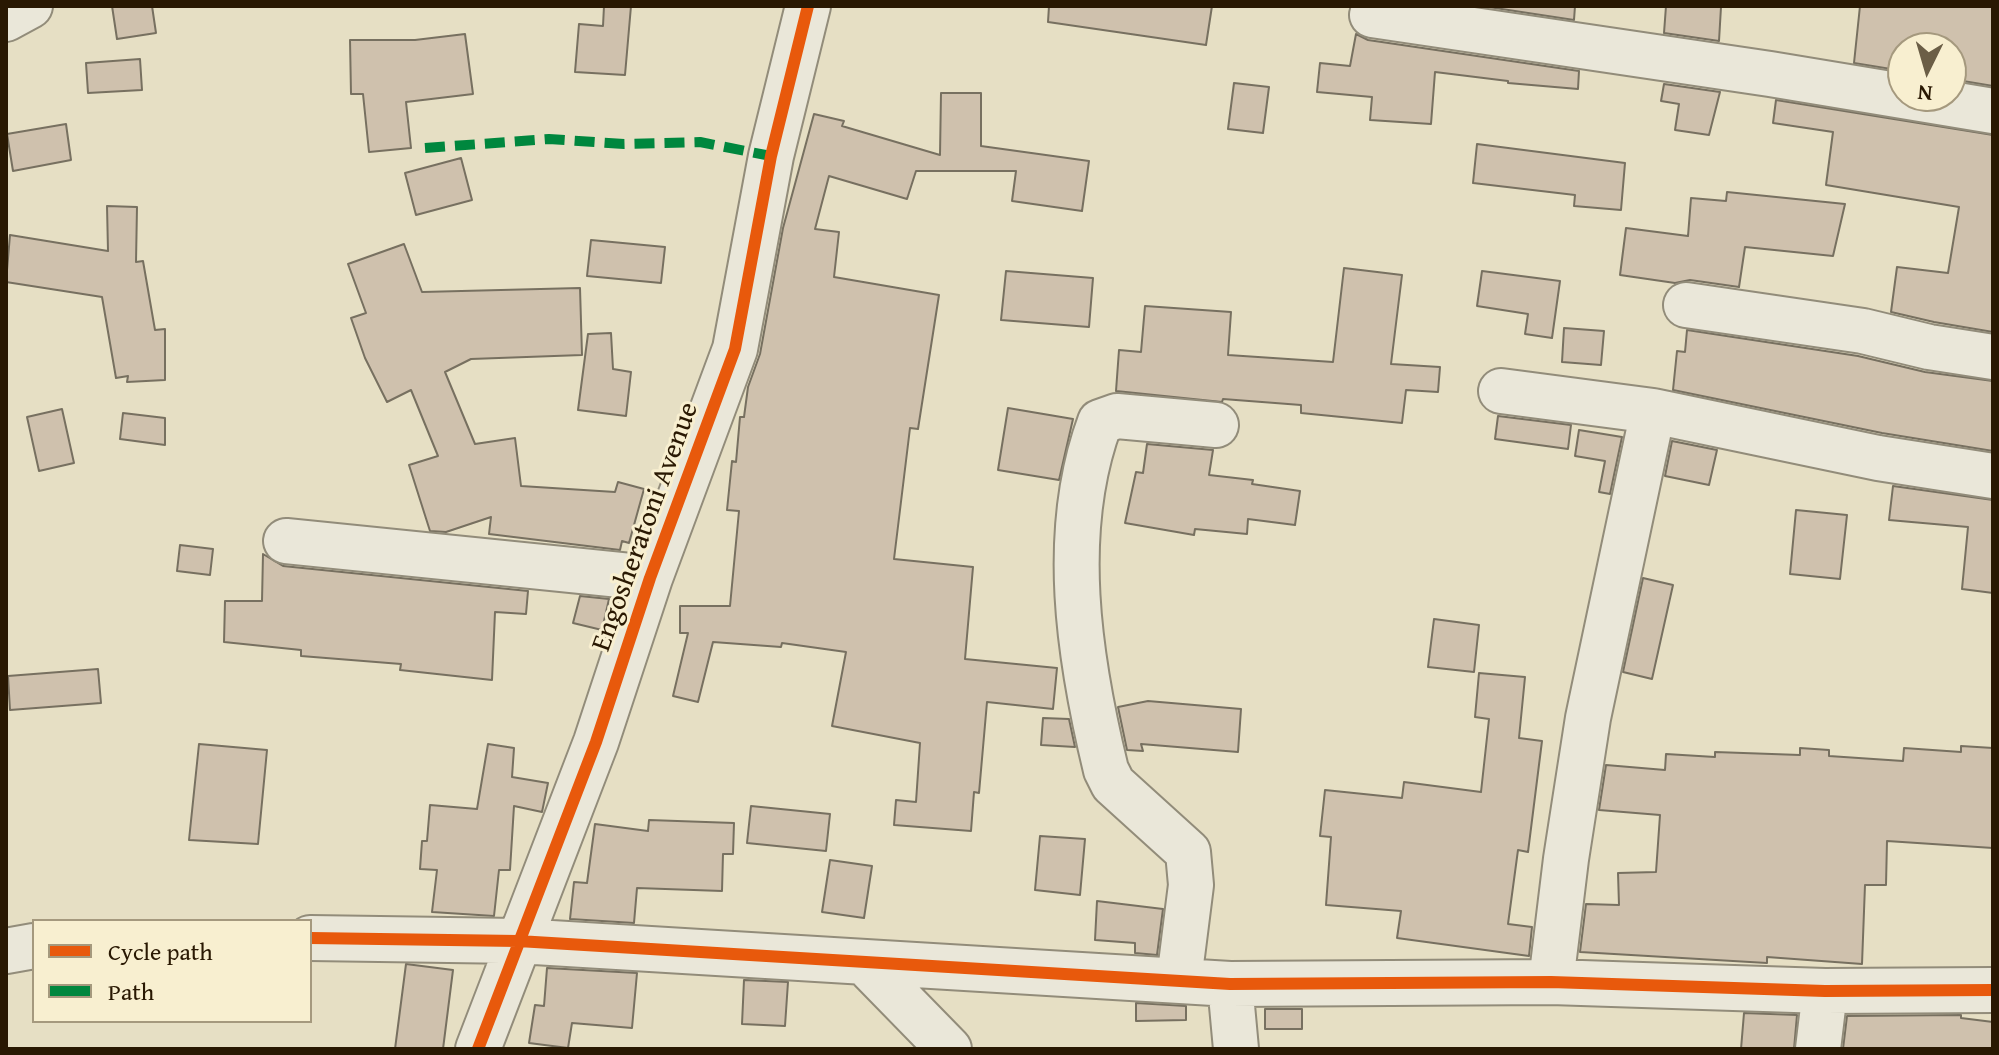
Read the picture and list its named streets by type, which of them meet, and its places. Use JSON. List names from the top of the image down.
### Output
{
  "streets": {
    "street": ["Engosheratoni Avenue"]
  },
  "legend": ["Cycle path", "Path"],
  "north": "bottom"
}
